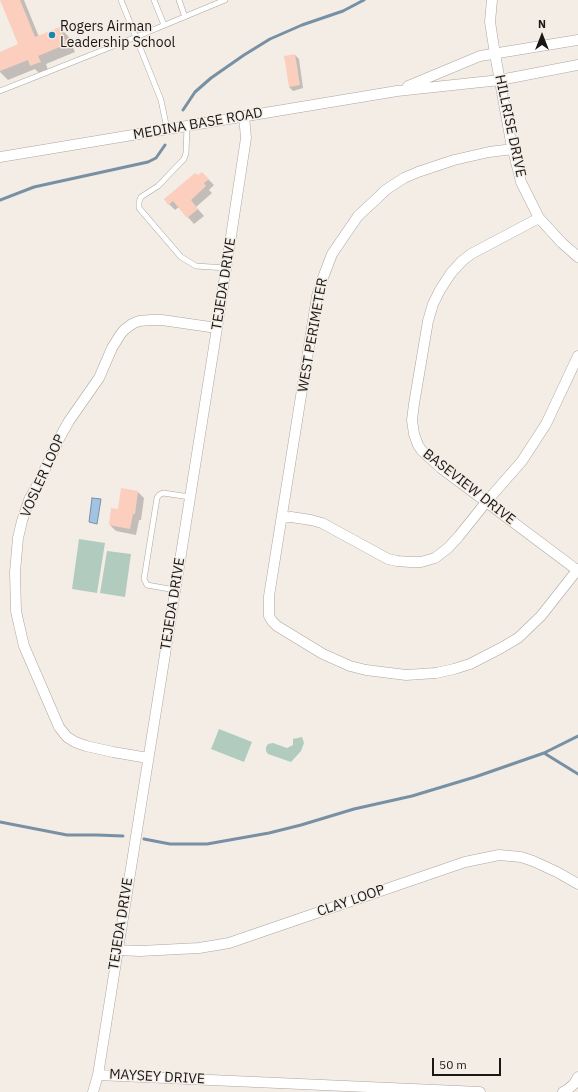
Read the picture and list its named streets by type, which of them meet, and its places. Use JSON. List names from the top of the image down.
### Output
{
  "streets": {
    "street": [
      "MEDINA BASE ROAD",
      "HILLRISE DRIVE",
      "TEJEDA DRIVE",
      "WEST PERIMETER",
      "VOSLER LOOP",
      "BASEVIEW DRIVE",
      "CLAY LOOP",
      "MAYSEY DRIVE"
    ]
  },
  "crossings": [
    ["MEDINA BASE ROAD", "HILLRISE DRIVE"],
    ["MEDINA BASE ROAD", "TEJEDA DRIVE"],
    ["HILLRISE DRIVE", "WEST PERIMETER"],
    ["HILLRISE DRIVE", "BASEVIEW DRIVE"],
    ["TEJEDA DRIVE", "VOSLER LOOP"],
    ["TEJEDA DRIVE", "CLAY LOOP"],
    ["TEJEDA DRIVE", "MAYSEY DRIVE"],
    ["WEST PERIMETER", "BASEVIEW DRIVE"]
  ],
  "places": ["Rogers Airman Leadership School"],
  "scale_bar": "50 m",
  "north": "top"
}
